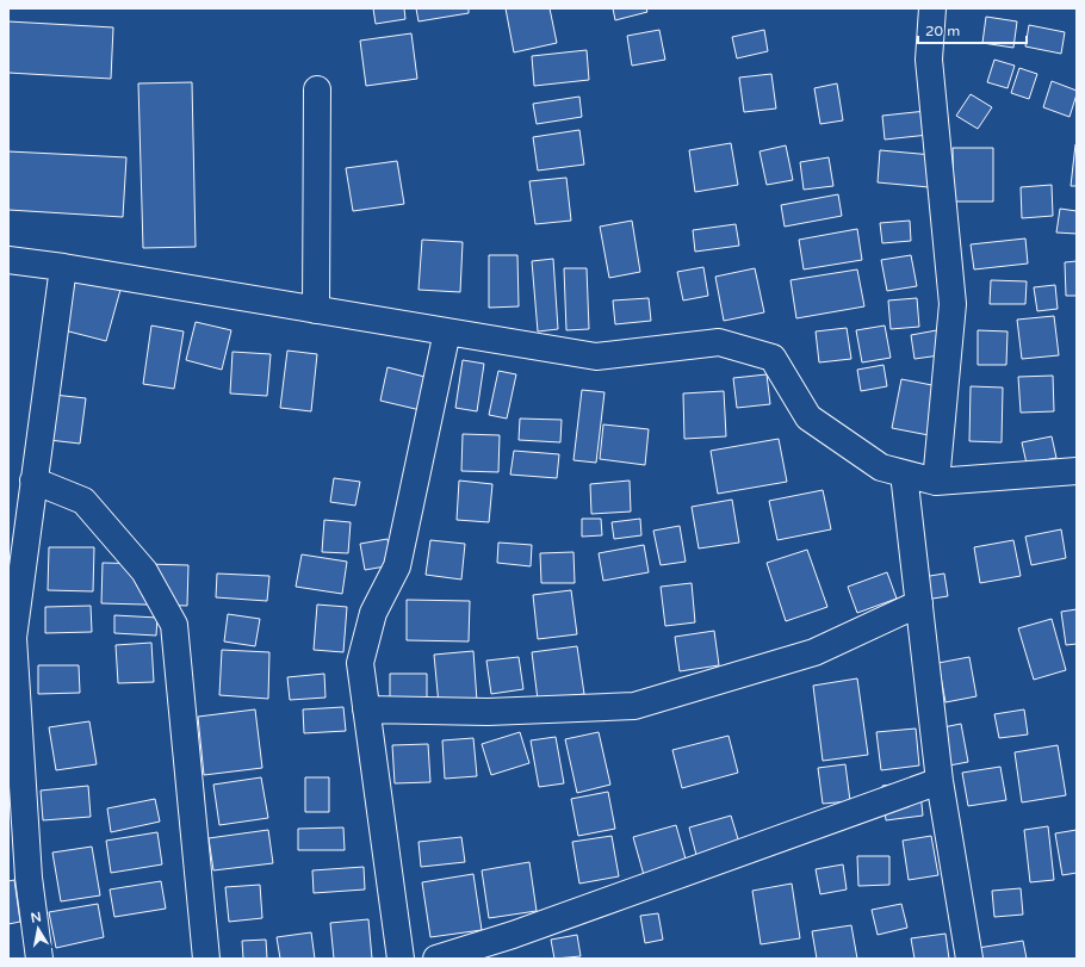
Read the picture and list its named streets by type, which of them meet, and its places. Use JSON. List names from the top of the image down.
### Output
{
  "scale_bar": "20 m",
  "north": "top"
}
